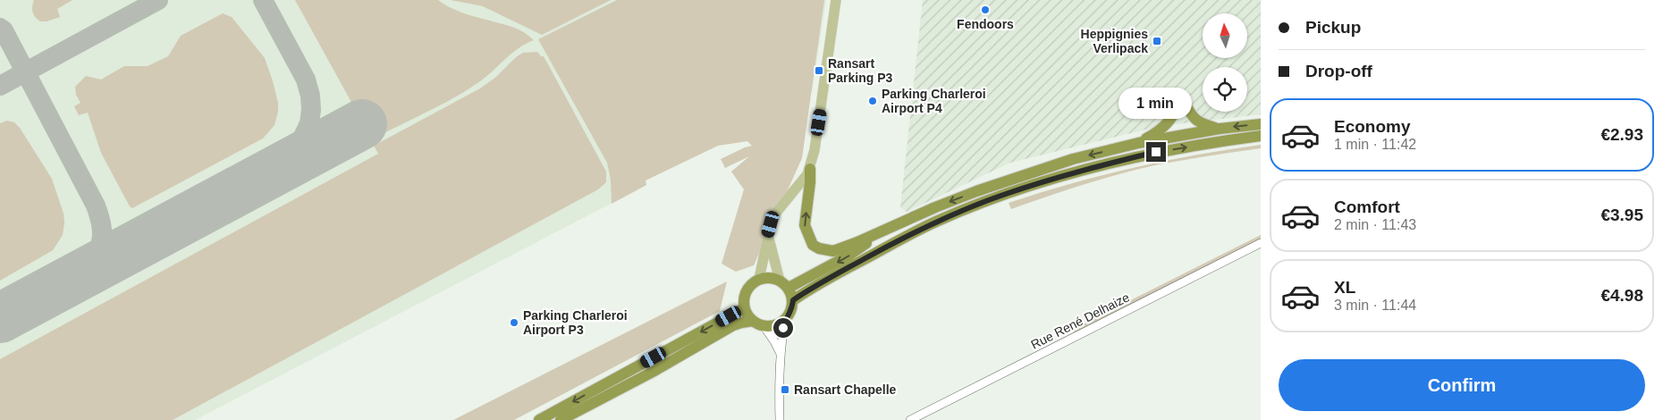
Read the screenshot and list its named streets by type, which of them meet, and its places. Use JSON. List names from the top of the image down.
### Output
{
  "streets": {
    "street": ["Rue René Delhaize"]
  },
  "places": {
    "other": ["Fendoors", "Parking Charleroi Airport P4", "Parking Charleroi Airport P3"],
    "transit": ["Heppignies Verlipack", "Ransart Parking P3", "Ransart Chapelle"]
  },
  "north": "top",
  "page": {
    "banner": ["Pickup", "Drop-off"],
    "bubble": "1 min",
    "list": [
      {
        "name": "Economy",
        "note": "1 min · 11:42",
        "value": "€2.93"
      },
      {
        "name": "Comfort",
        "note": "2 min · 11:43",
        "value": "€3.95"
      },
      {
        "name": "XL",
        "note": "3 min · 11:44",
        "value": "€4.98"
      }
    ],
    "buttons": "Confirm"
  }
}
